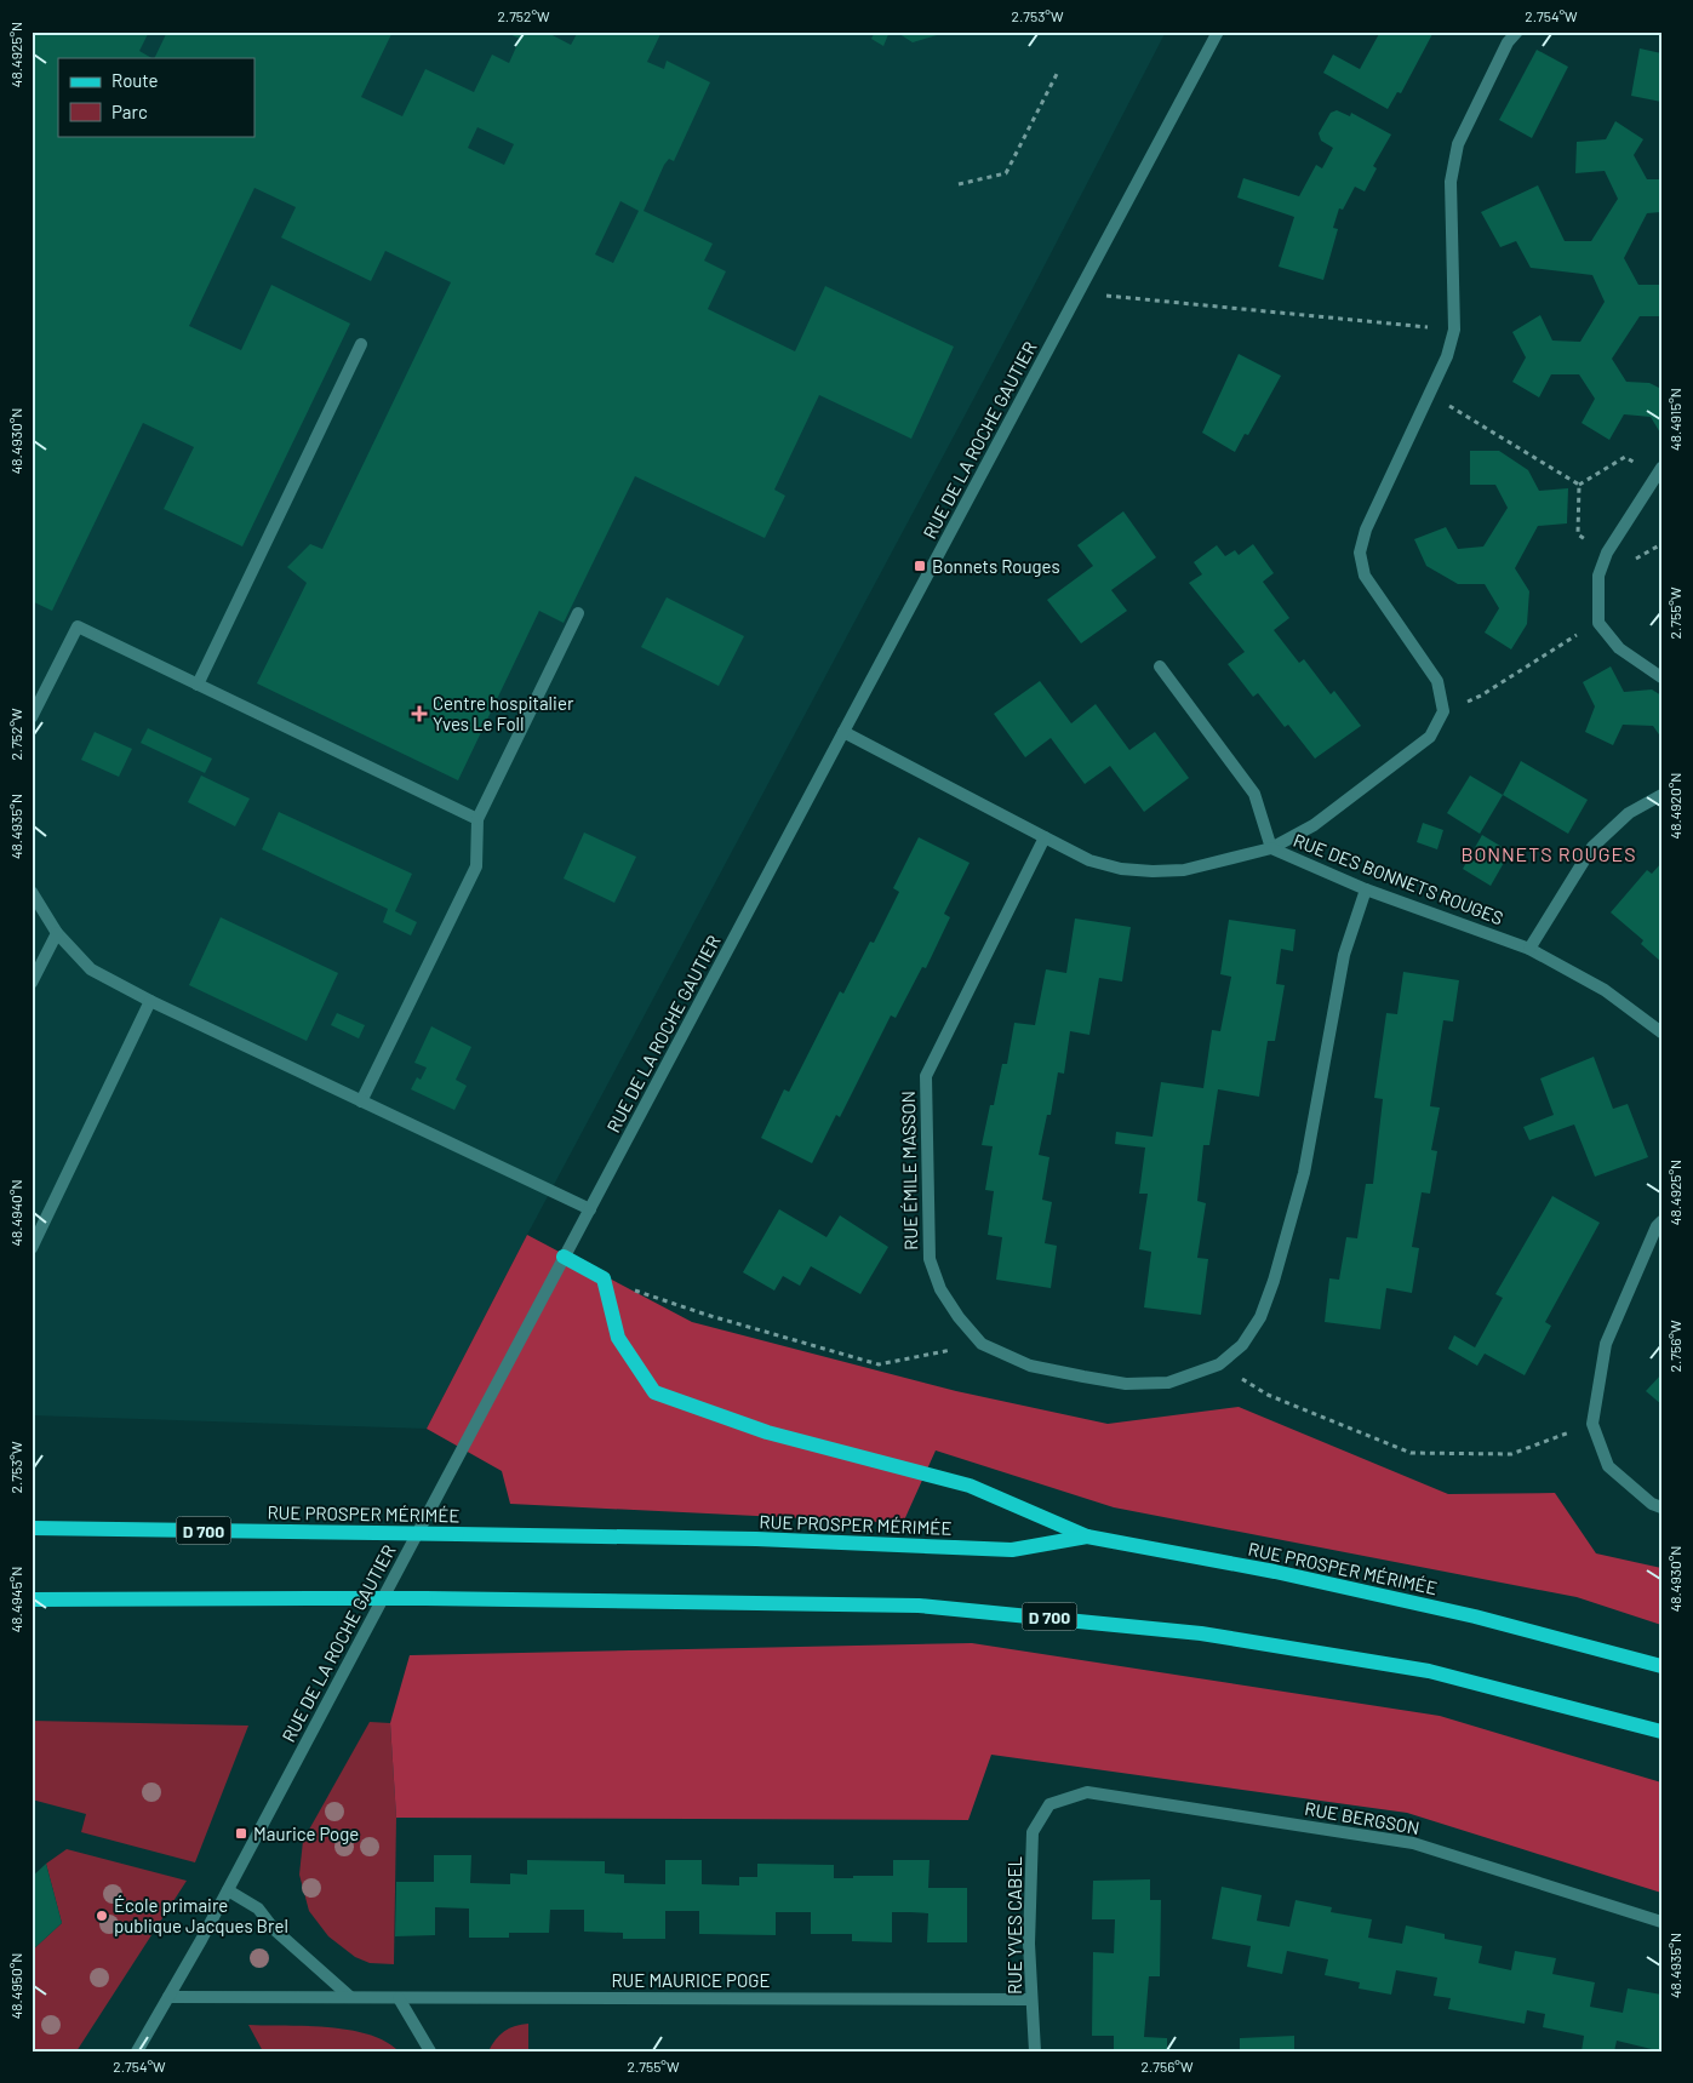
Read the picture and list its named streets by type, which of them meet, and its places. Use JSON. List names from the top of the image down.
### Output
{
  "streets": {
    "main road": ["RUE PROSPER MÉRIMÉE", "D 700"],
    "street": [
      "RUE DE LA ROCHE GAUTIER",
      "RUE DES BONNETS ROUGES",
      "RUE ÉMILE MASSON",
      "RUE BERGSON",
      "RUE YVES CABEL",
      "RUE MAURICE POGE"
    ]
  },
  "crossings": [
    ["RUE DE LA ROCHE GAUTIER", "RUE DES BONNETS ROUGES"],
    ["RUE DE LA ROCHE GAUTIER", "RUE MAURICE POGE"],
    ["RUE DES BONNETS ROUGES", "RUE ÉMILE MASSON"],
    ["RUE BERGSON", "RUE YVES CABEL"],
    ["RUE YVES CABEL", "RUE MAURICE POGE"]
  ],
  "districts": ["BONNETS ROUGES"],
  "places": {
    "transit": ["Bonnets Rouges", "Maurice Poge"],
    "health": ["Centre hospitalier Yves Le Foll"],
    "other": ["École primaire publique Jacques Brel"]
  },
  "legend": ["Route", "Parc"],
  "coordinates": [
    "2.752°W",
    "2.753°W",
    "2.754°W",
    "48.4925°N",
    "48.4915°N",
    "48.4930°N",
    "2.755°W",
    "48.4920°N",
    "48.4935°N",
    "48.4940°N",
    "2.756°W",
    "48.4945°N",
    "48.4950°N"
  ]
}
